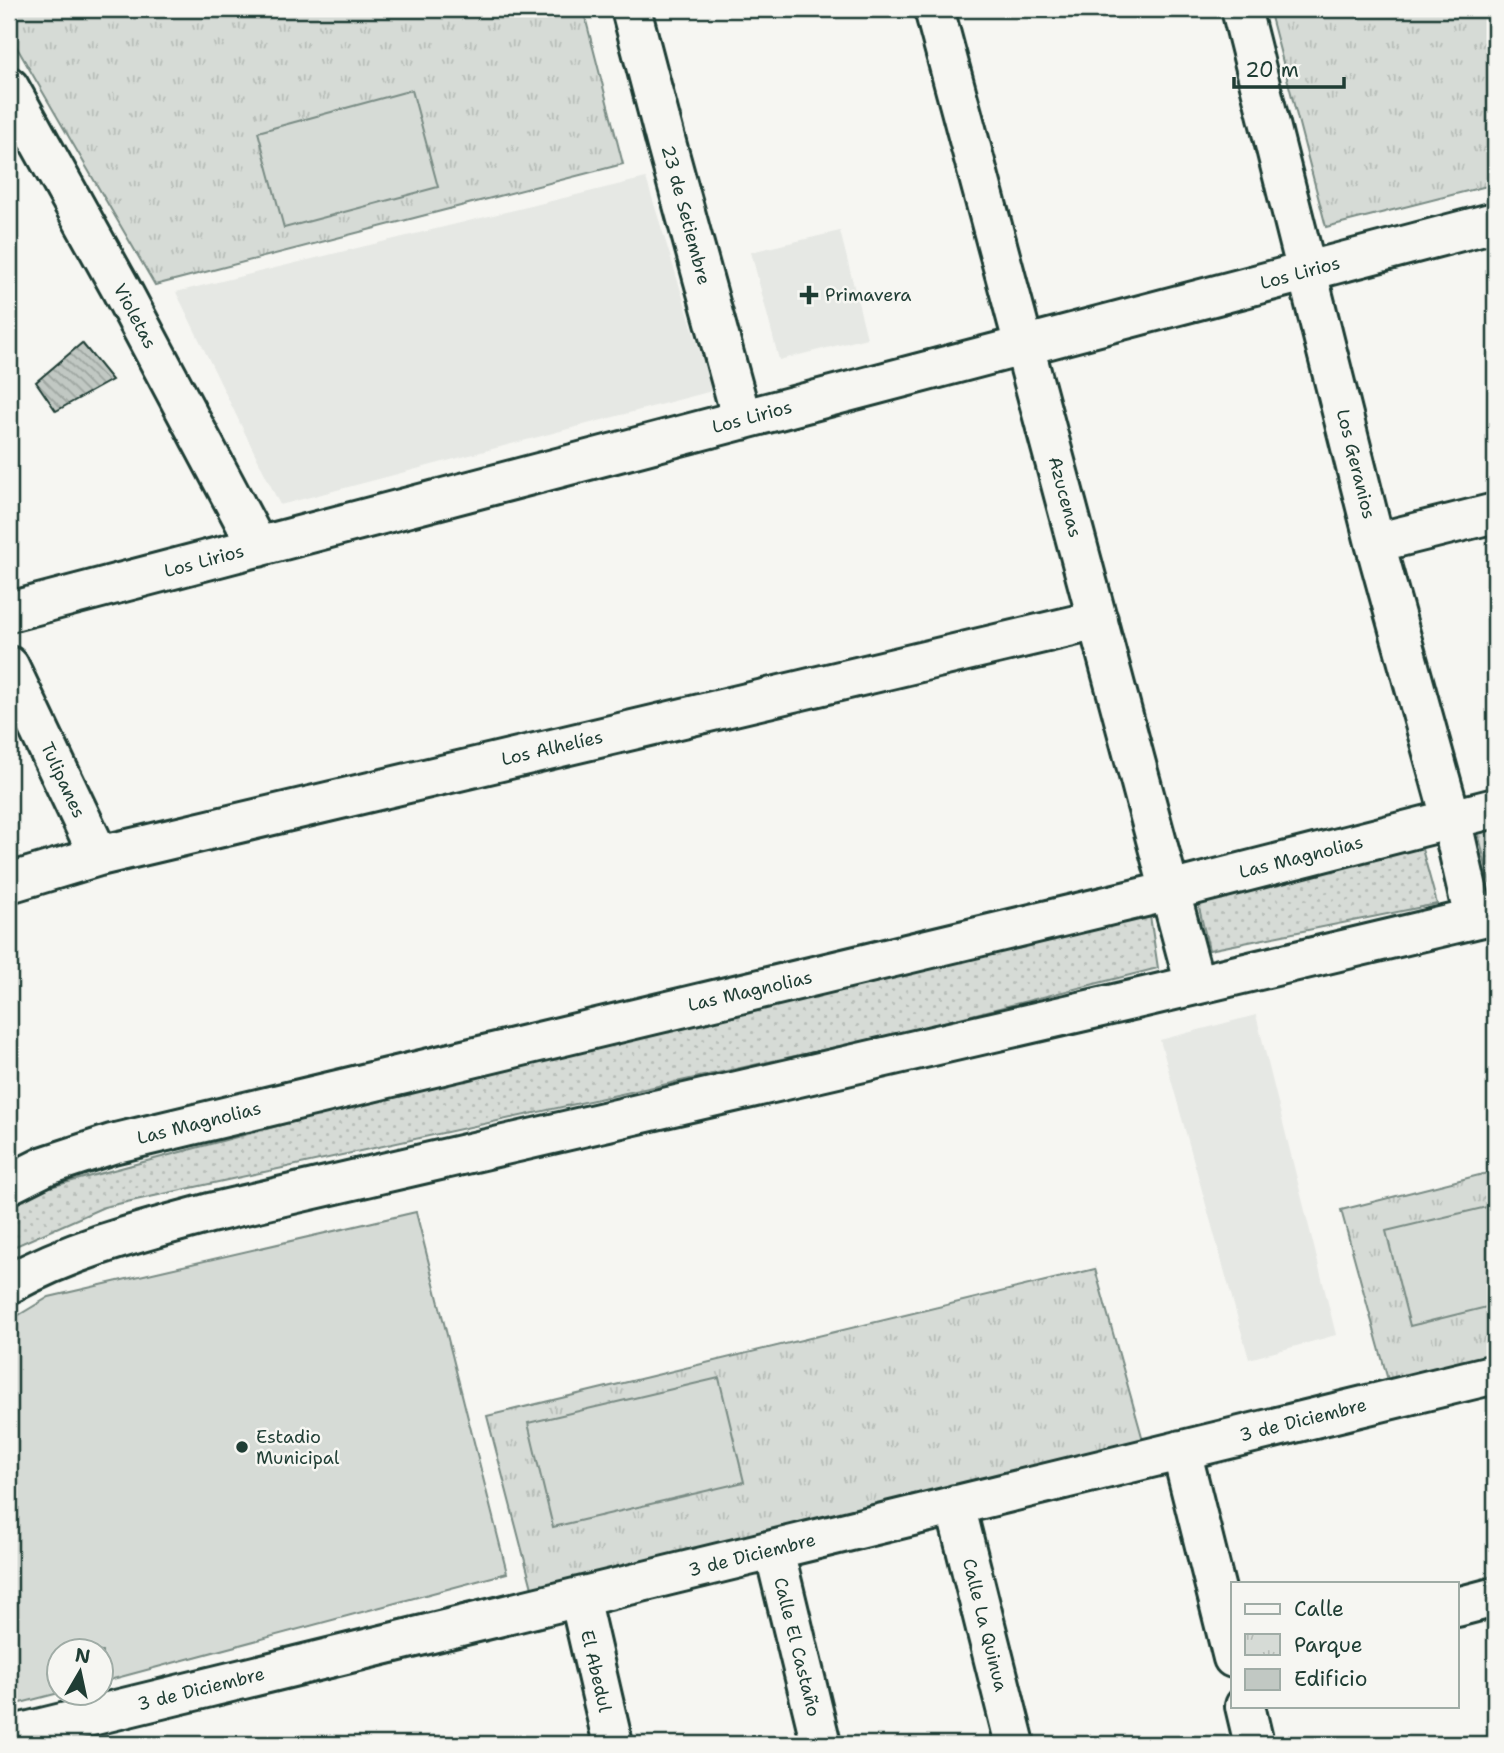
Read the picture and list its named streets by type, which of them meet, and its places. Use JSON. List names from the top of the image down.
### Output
{
  "streets": {
    "street": [
      "23 de Setiembre",
      "Los Lirios",
      "Violetas",
      "Los Geranios",
      "Azucenas",
      "Los Alhelíes",
      "Tulipanes",
      "Las Magnolias",
      "3 de Diciembre",
      "Calle La Quinua",
      "Calle El Castaño",
      "El Abedul"
    ]
  },
  "crossings": [
    ["23 de Setiembre", "Los Lirios"],
    ["Los Lirios", "Violetas"],
    ["Los Lirios", "Los Geranios"],
    ["Los Lirios", "Azucenas"],
    ["Los Geranios", "Las Magnolias"],
    ["Azucenas", "Los Alhelíes"],
    ["Azucenas", "Las Magnolias"],
    ["Los Alhelíes", "Tulipanes"],
    ["3 de Diciembre", "Calle La Quinua"],
    ["3 de Diciembre", "Calle El Castaño"],
    ["3 de Diciembre", "El Abedul"]
  ],
  "places": {
    "health": ["Primavera"],
    "other": ["Estadio Municipal"]
  },
  "legend": ["Calle", "Parque", "Edificio"],
  "scale_bar": "20 m",
  "north": "top"
}
